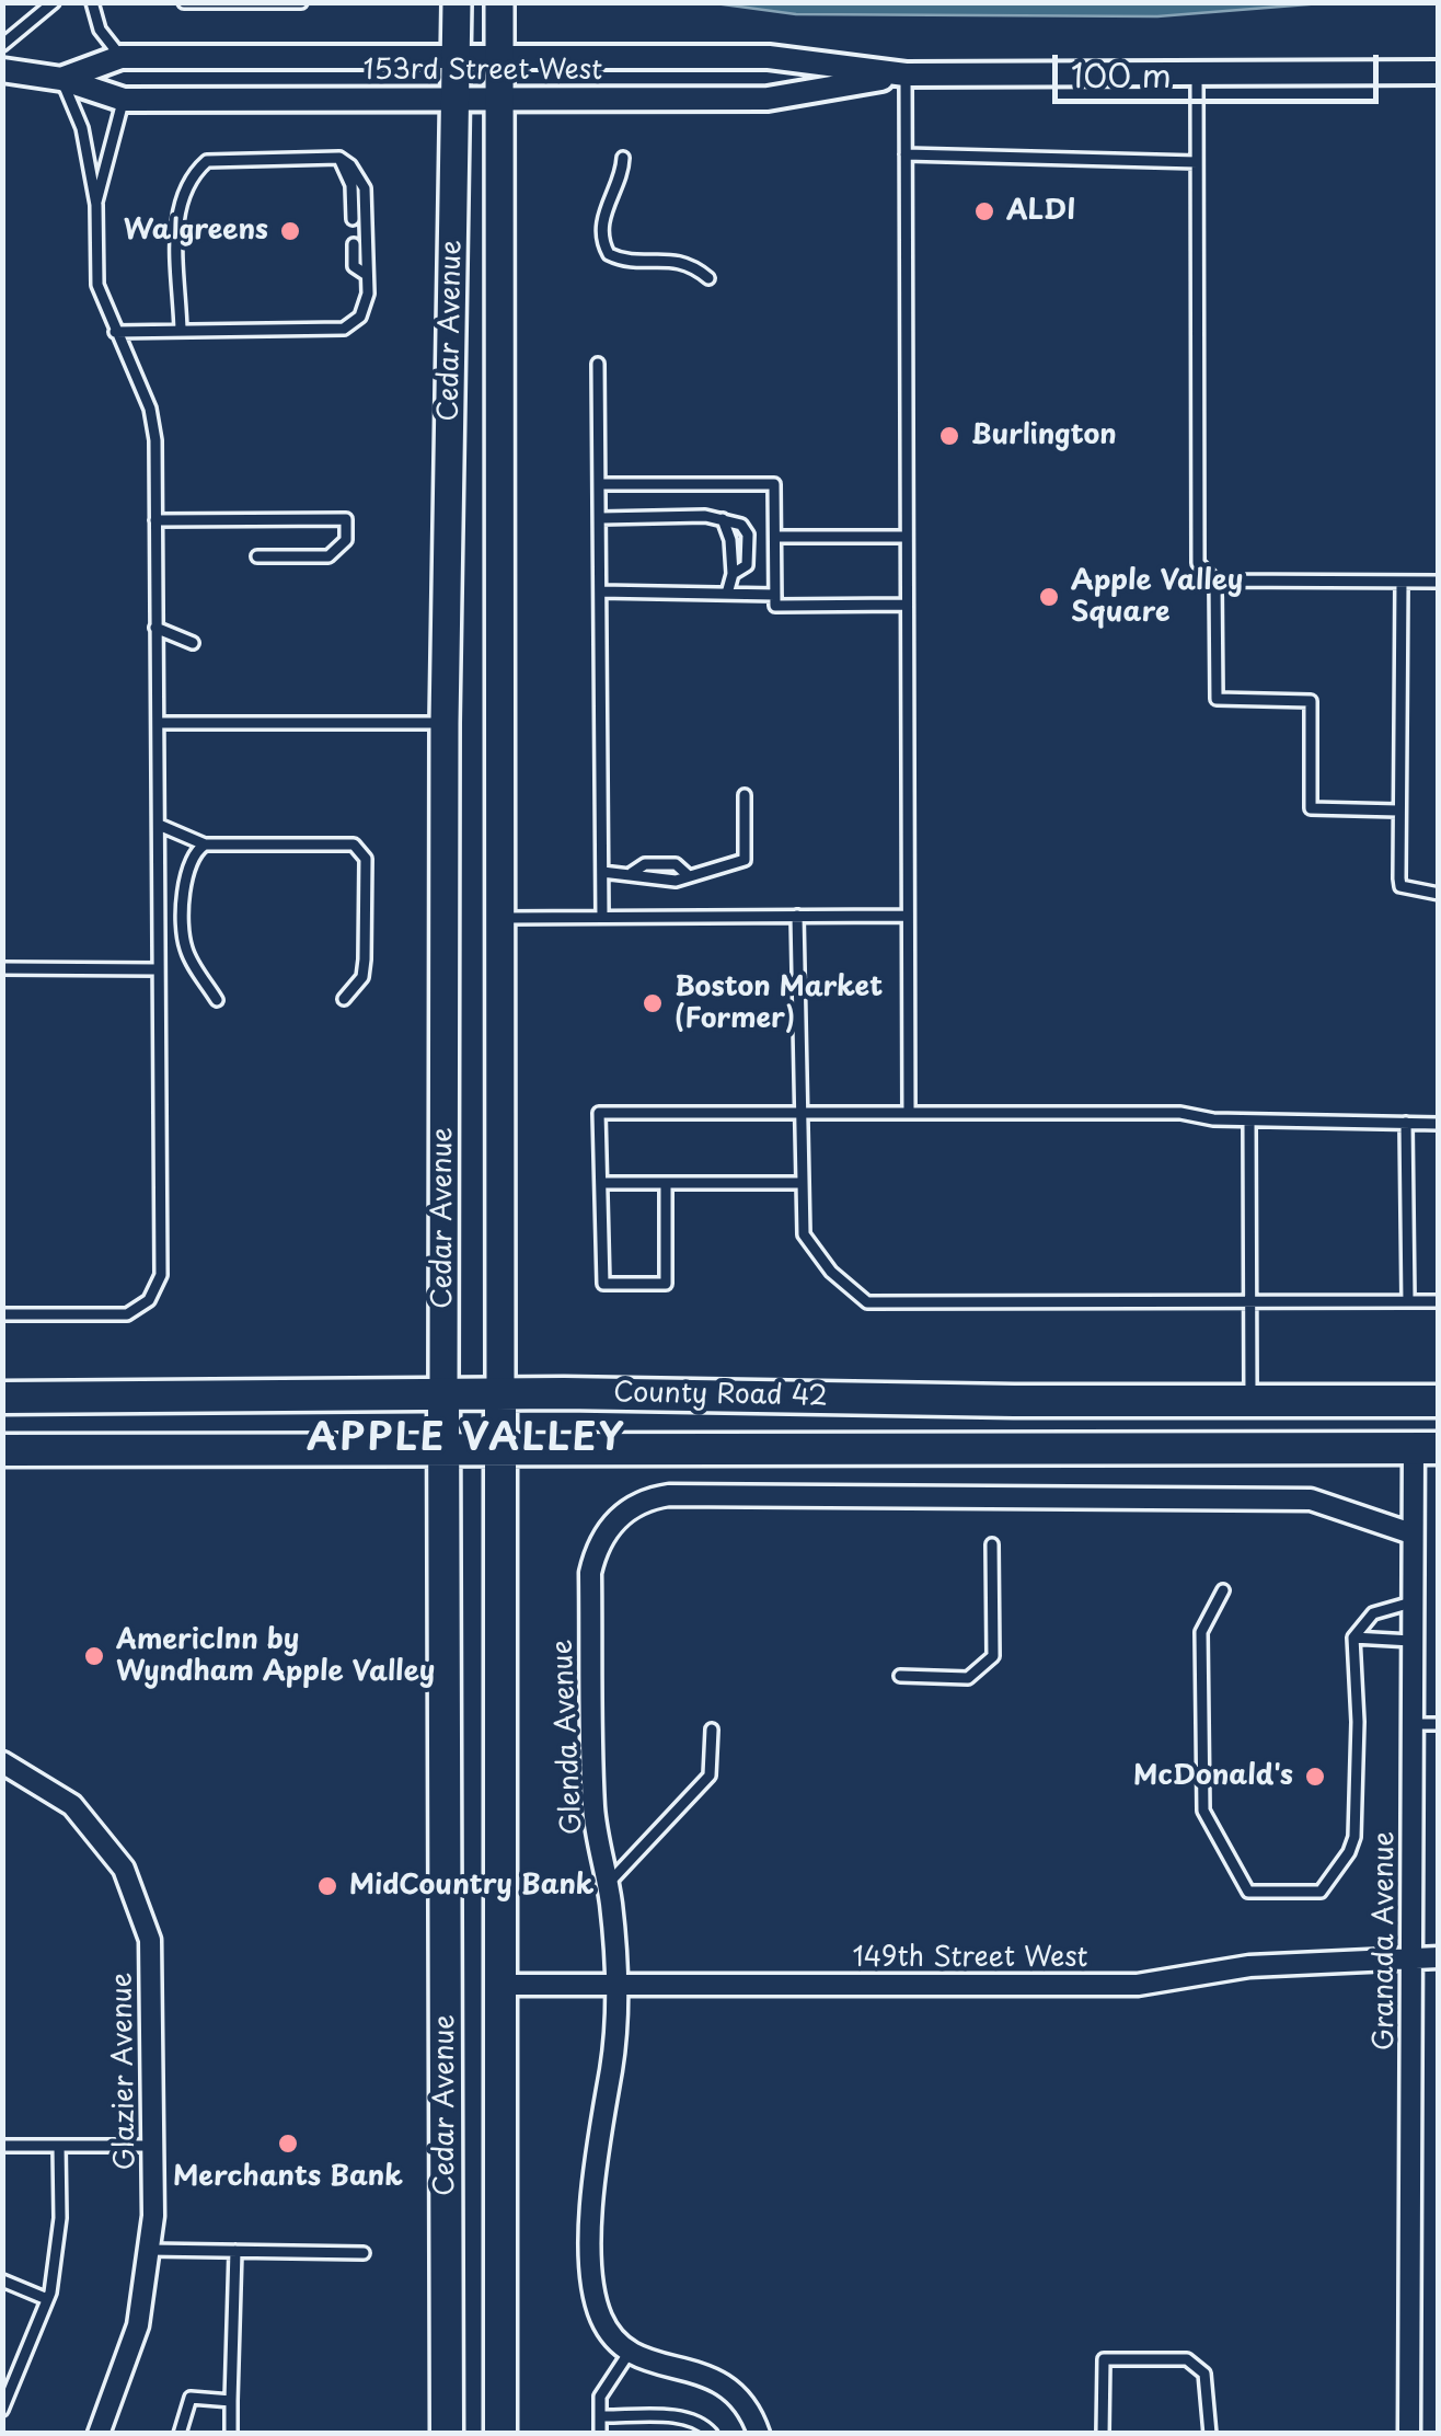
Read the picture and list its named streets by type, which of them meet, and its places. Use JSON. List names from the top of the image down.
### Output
{
  "streets": {
    "highway": ["Cedar Avenue", "County Road 42"],
    "street": [
      "153rd Street West",
      "Glenda Avenue",
      "Granada Avenue",
      "149th Street West",
      "Glazier Avenue"
    ]
  },
  "crossings": [
    ["153rd Street West", "Cedar Avenue"],
    ["Cedar Avenue", "County Road 42"],
    ["Cedar Avenue", "149th Street West"],
    ["County Road 42", "Granada Avenue"],
    ["Glenda Avenue", "Granada Avenue"],
    ["Glenda Avenue", "149th Street West"],
    ["Granada Avenue", "149th Street West"]
  ],
  "districts": ["APPLE VALLEY"],
  "places": [
    "ALDI",
    "Walgreens",
    "Burlington",
    "Apple Valley Square",
    "Boston Market (Former)",
    "AmericInn by Wyndham Apple Valley",
    "McDonald's",
    "MidCountry Bank",
    "Merchants Bank"
  ],
  "scale_bar": "100 m"
}
